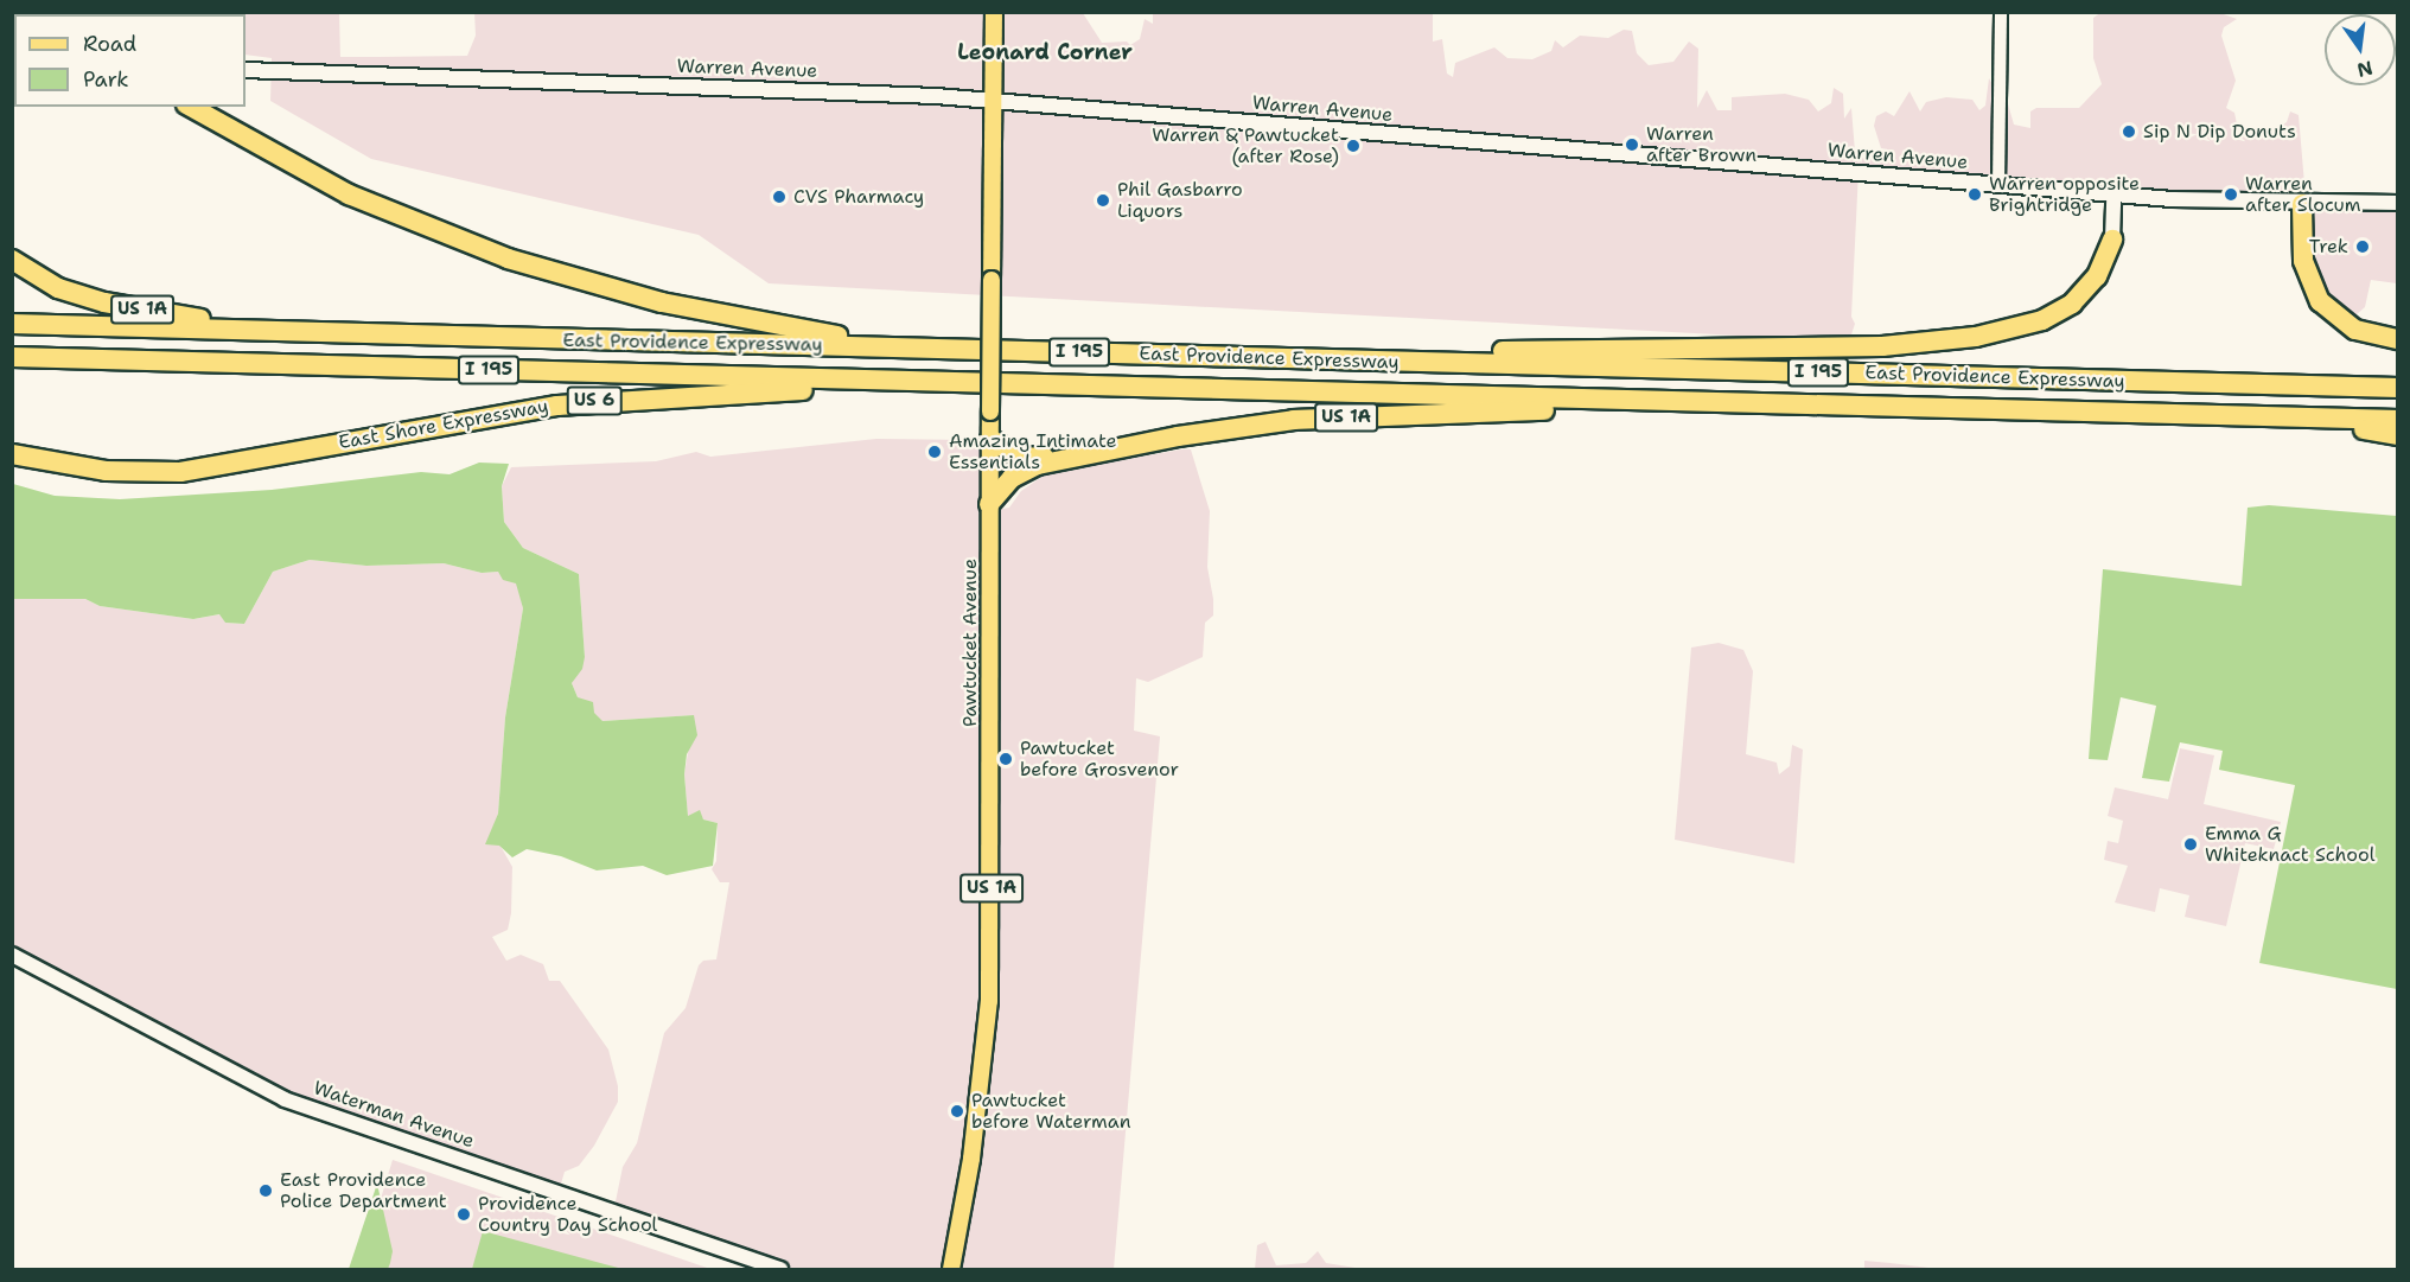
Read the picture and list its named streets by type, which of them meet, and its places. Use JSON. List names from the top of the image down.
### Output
{
  "streets": {
    "highway": [
      "US 1A",
      "East Providence Expressway",
      "I 195",
      "US 6",
      "East Shore Expressway"
    ],
    "main road": ["Warren Avenue", "Pawtucket Avenue", "Waterman Avenue"]
  },
  "crossings": [
    ["Warren Avenue", "Pawtucket Avenue"],
    ["US 1A", "East Providence Expressway"],
    ["US 1A", "Pawtucket Avenue"],
    ["East Providence Expressway", "East Shore Expressway"]
  ],
  "districts": ["Leonard Corner"],
  "places": [
    "Sip N Dip Donuts",
    "Warren after Brown",
    "Warren & Pawtucket (after Rose)",
    "Warren opposite Brightridge",
    "Warren after Slocum",
    "CVS Pharmacy",
    "Phil Gasbarro Liquors",
    "Trek",
    "Amazing Intimate Essentials",
    "Pawtucket before Grosvenor",
    "Emma G Whiteknact School",
    "Pawtucket before Waterman",
    "East Providence Police Department",
    "Providence Country Day School"
  ],
  "legend": ["Road", "Park"],
  "north": "bottom"
}
